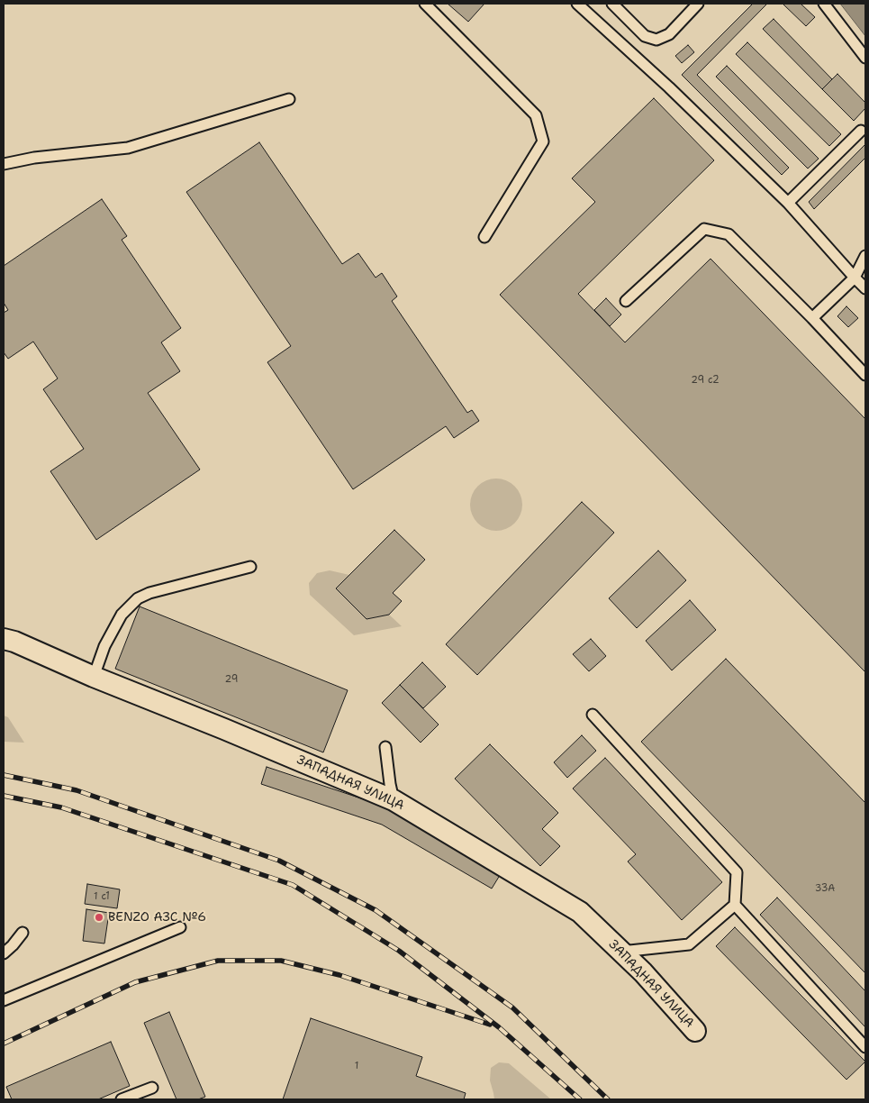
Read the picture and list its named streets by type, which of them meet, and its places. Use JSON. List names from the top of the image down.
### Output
{
  "streets": {
    "street": ["ЗАПАДНАЯ УЛИЦА"]
  },
  "places": ["BENZO АЗС №6"],
  "house_numbers": [
    "29 с2",
    "29",
    "33А",
    "1 с1",
    "1"
  ]
}
